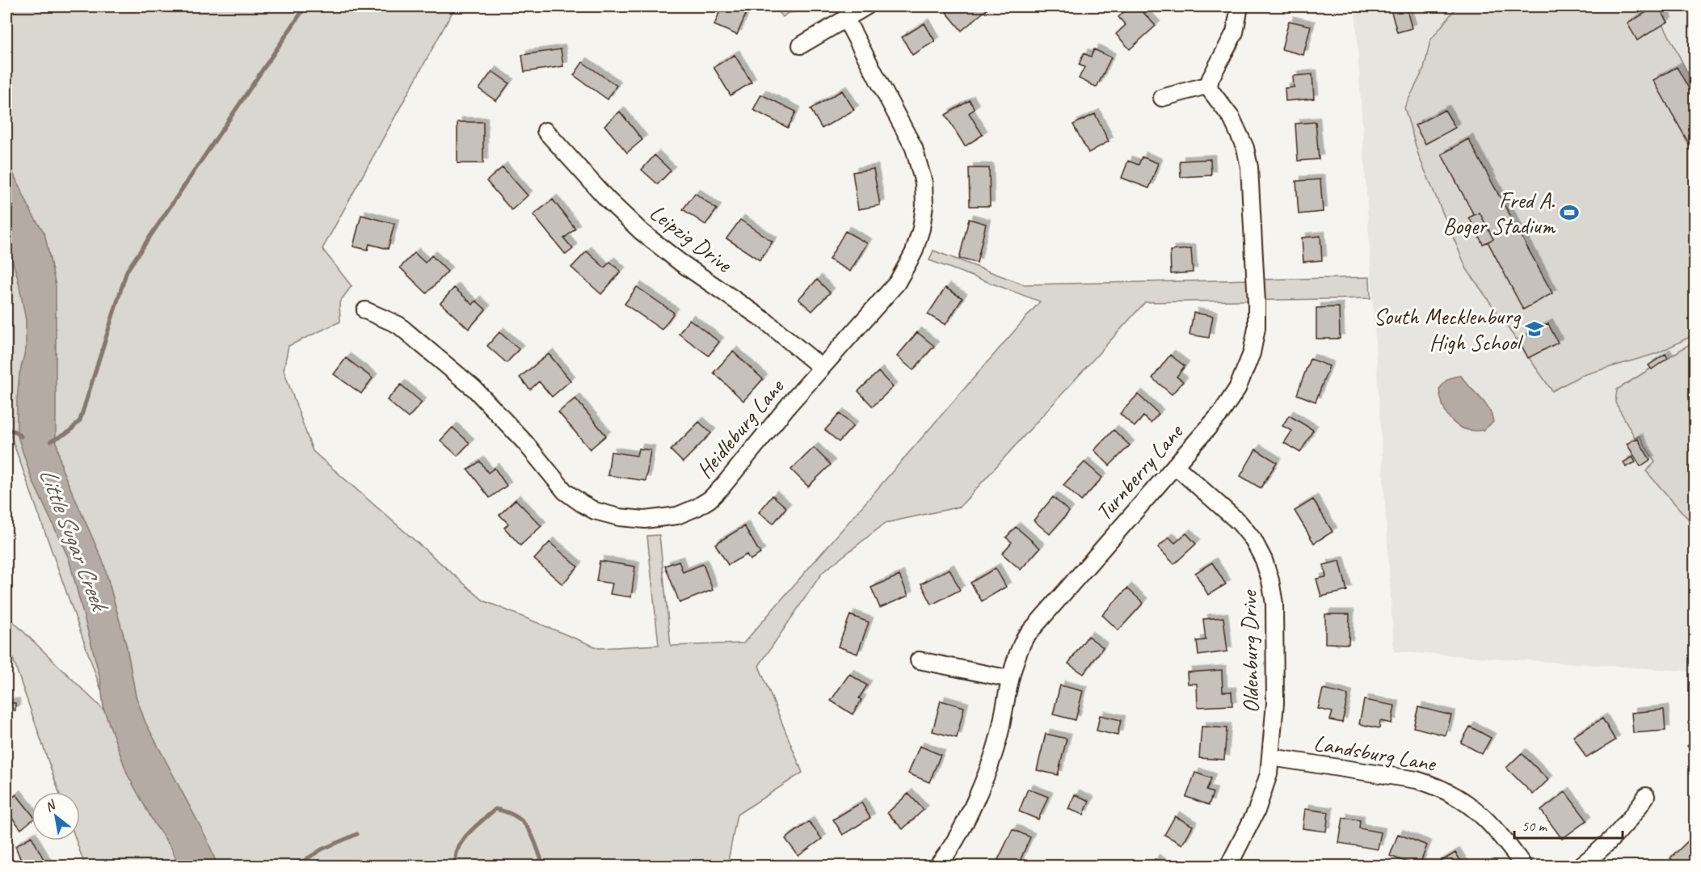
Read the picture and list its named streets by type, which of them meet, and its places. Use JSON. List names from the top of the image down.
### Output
{
  "streets": {
    "street": [
      "Leipzig Drive",
      "Heidleburg Lane",
      "Turnberry Lane",
      "Oldenburg Drive",
      "Landsburg Lane"
    ]
  },
  "crossings": [
    ["Leipzig Drive", "Heidleburg Lane"],
    ["Turnberry Lane", "Oldenburg Drive"],
    ["Oldenburg Drive", "Landsburg Lane"]
  ],
  "water": ["Little Sugar Creek"],
  "places": {
    "sports": ["Fred A. Boger Stadium"],
    "school or university": ["South Mecklenburg High School"]
  },
  "scale_bar": "50 m",
  "north": "top left"
}
